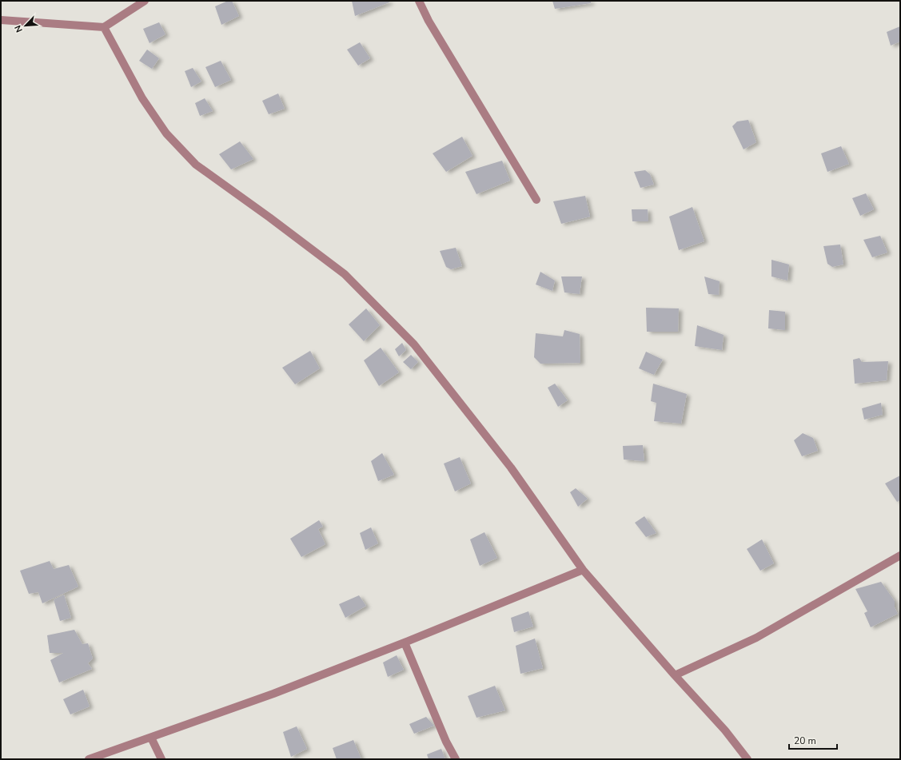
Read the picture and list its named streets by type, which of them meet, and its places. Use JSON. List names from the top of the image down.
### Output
{
  "scale_bar": "20 m",
  "north": "bottom left"
}
